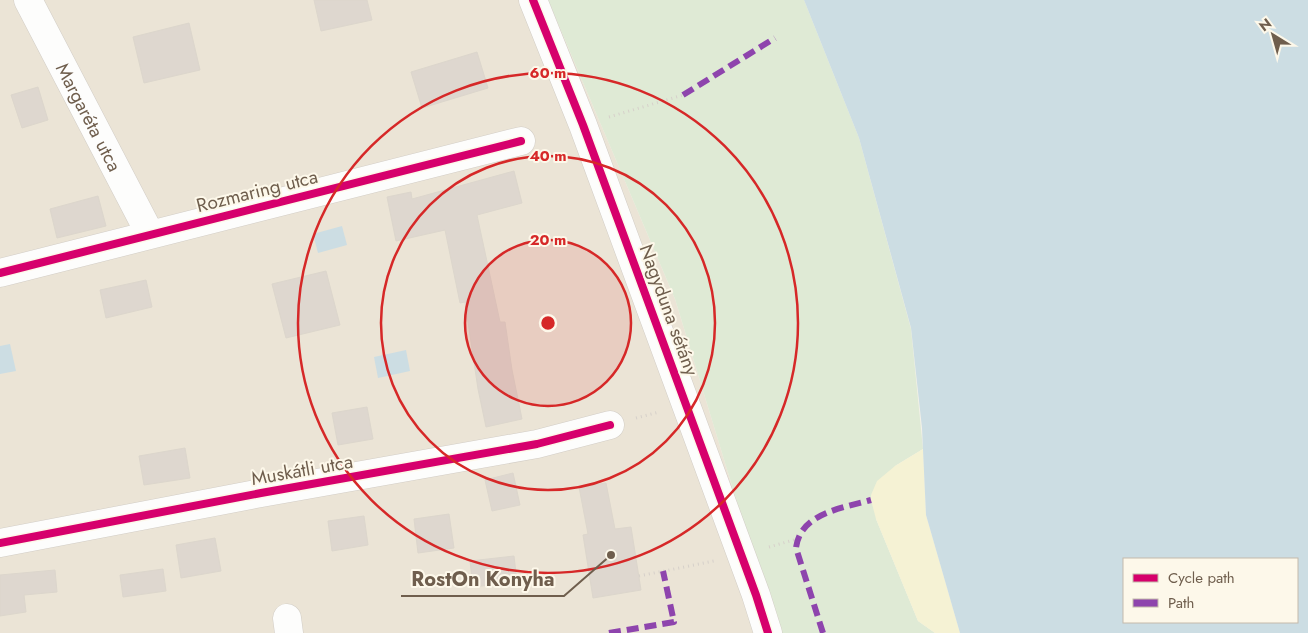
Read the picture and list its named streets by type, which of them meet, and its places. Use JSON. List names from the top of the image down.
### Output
{
  "streets": {
    "street": [
      "Margaréta utca",
      "Rozmaring utca",
      "Nagyduna sétány",
      "Muskátli utca"
    ]
  },
  "crossings": [
    ["Margaréta utca", "Rozmaring utca"]
  ],
  "places": ["RostOn Konyha"],
  "legend": ["Cycle path", "Path"],
  "north": "top left",
  "rings": ["60 m", "40 m", "20 m"]
}
